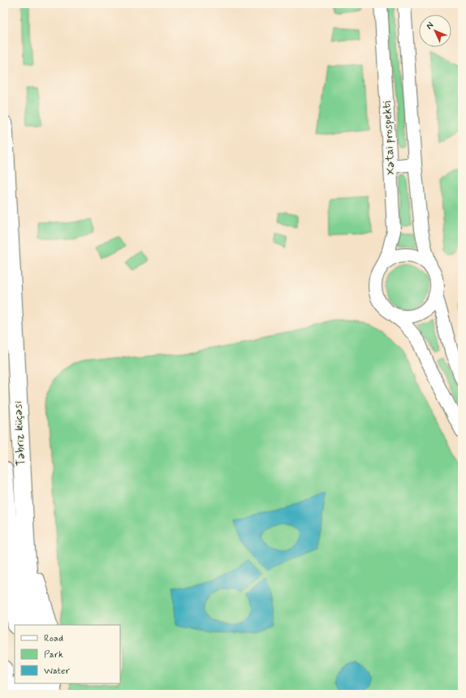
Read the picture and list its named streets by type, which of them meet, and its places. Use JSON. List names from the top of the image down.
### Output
{
  "streets": {
    "main road": ["Təbriz küçəsi"],
    "street": ["Xətai prospekti"]
  },
  "legend": ["Road", "Park", "Water"],
  "north": "top left"
}
